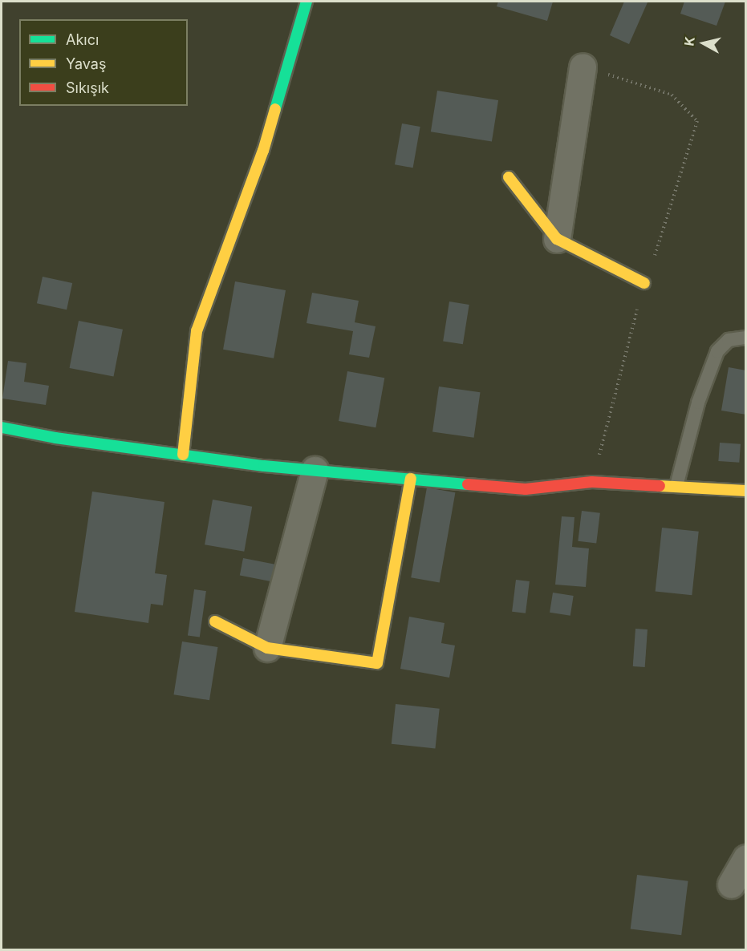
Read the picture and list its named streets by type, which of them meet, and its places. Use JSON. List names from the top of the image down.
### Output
{
  "legend": ["Akıcı", "Yavaş", "Sıkışık"],
  "north": "left"
}
